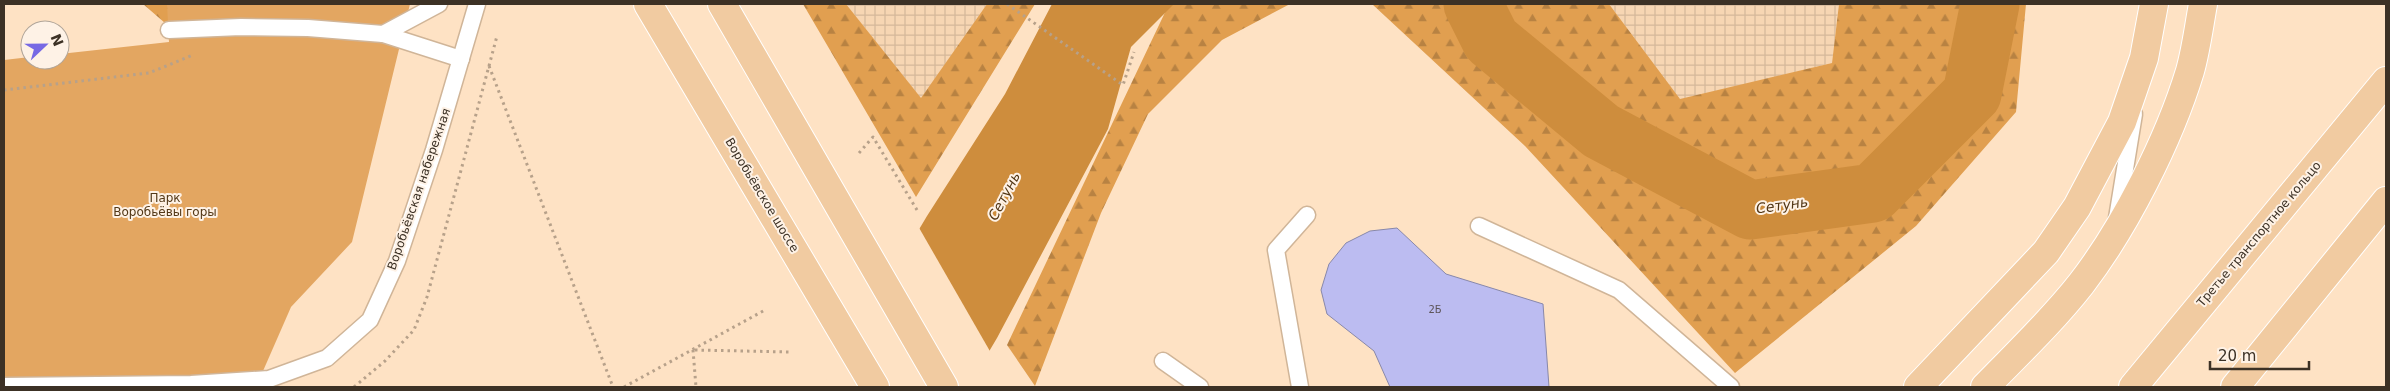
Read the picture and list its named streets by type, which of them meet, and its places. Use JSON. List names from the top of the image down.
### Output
{
  "streets": {
    "main road": ["Воробьёвское шоссе", "Третье транспортное кольцо"],
    "lane": ["Воробьёвская набережная"]
  },
  "water": ["Сетунь"],
  "parks": ["Парк Воробьёвы горы"],
  "house_numbers": ["2Б"],
  "scale_bar": "20 m",
  "north": "right"
}
